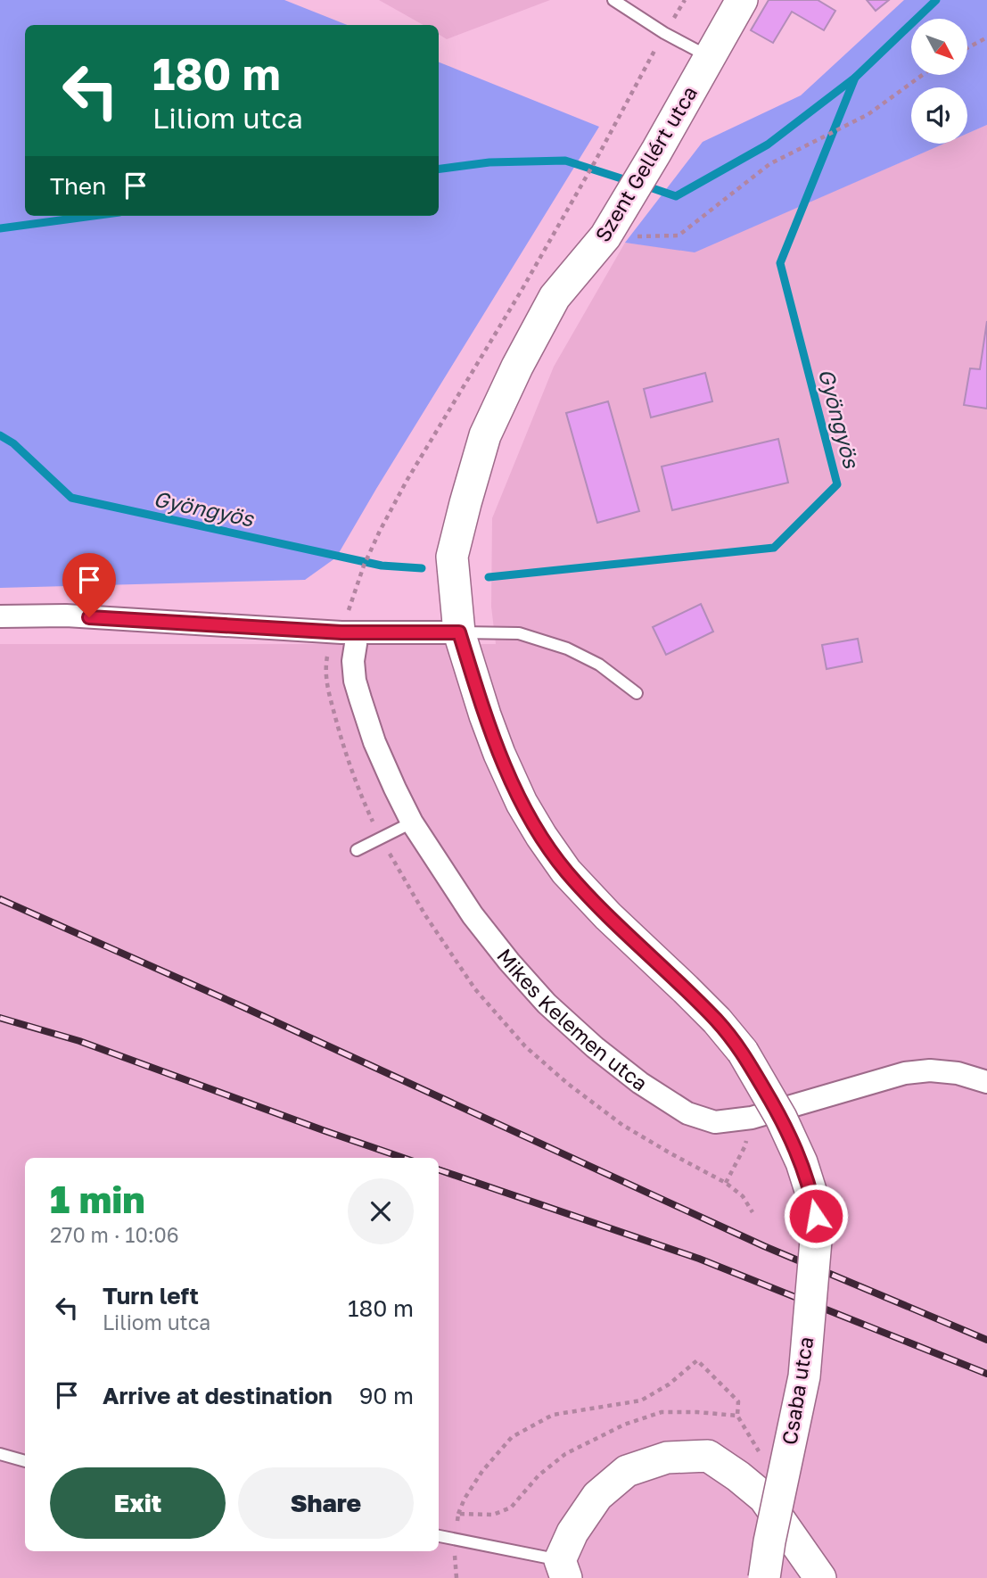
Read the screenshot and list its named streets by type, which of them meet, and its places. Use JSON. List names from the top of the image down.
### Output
{
  "streets": {
    "street": ["Szent Gellért utca", "Mikes Kelemen utca", "Csaba utca"]
  },
  "crossings": [
    ["Szent Gellért utca", "Csaba utca"]
  ],
  "water": ["Gyöngyös"],
  "north": "bottom right",
  "page": {
    "turn": ["180 m", "Liliom utca"],
    "then": "Then",
    "heading": ["1 min", "270 m · 10:06"],
    "list": [
      {
        "name": "Turn left",
        "note": "Liliom utca",
        "value": "180 m"
      },
      {
        "name": "Arrive at destination",
        "value": "90 m"
      }
    ],
    "buttons": ["Exit", "Share"]
  }
}
